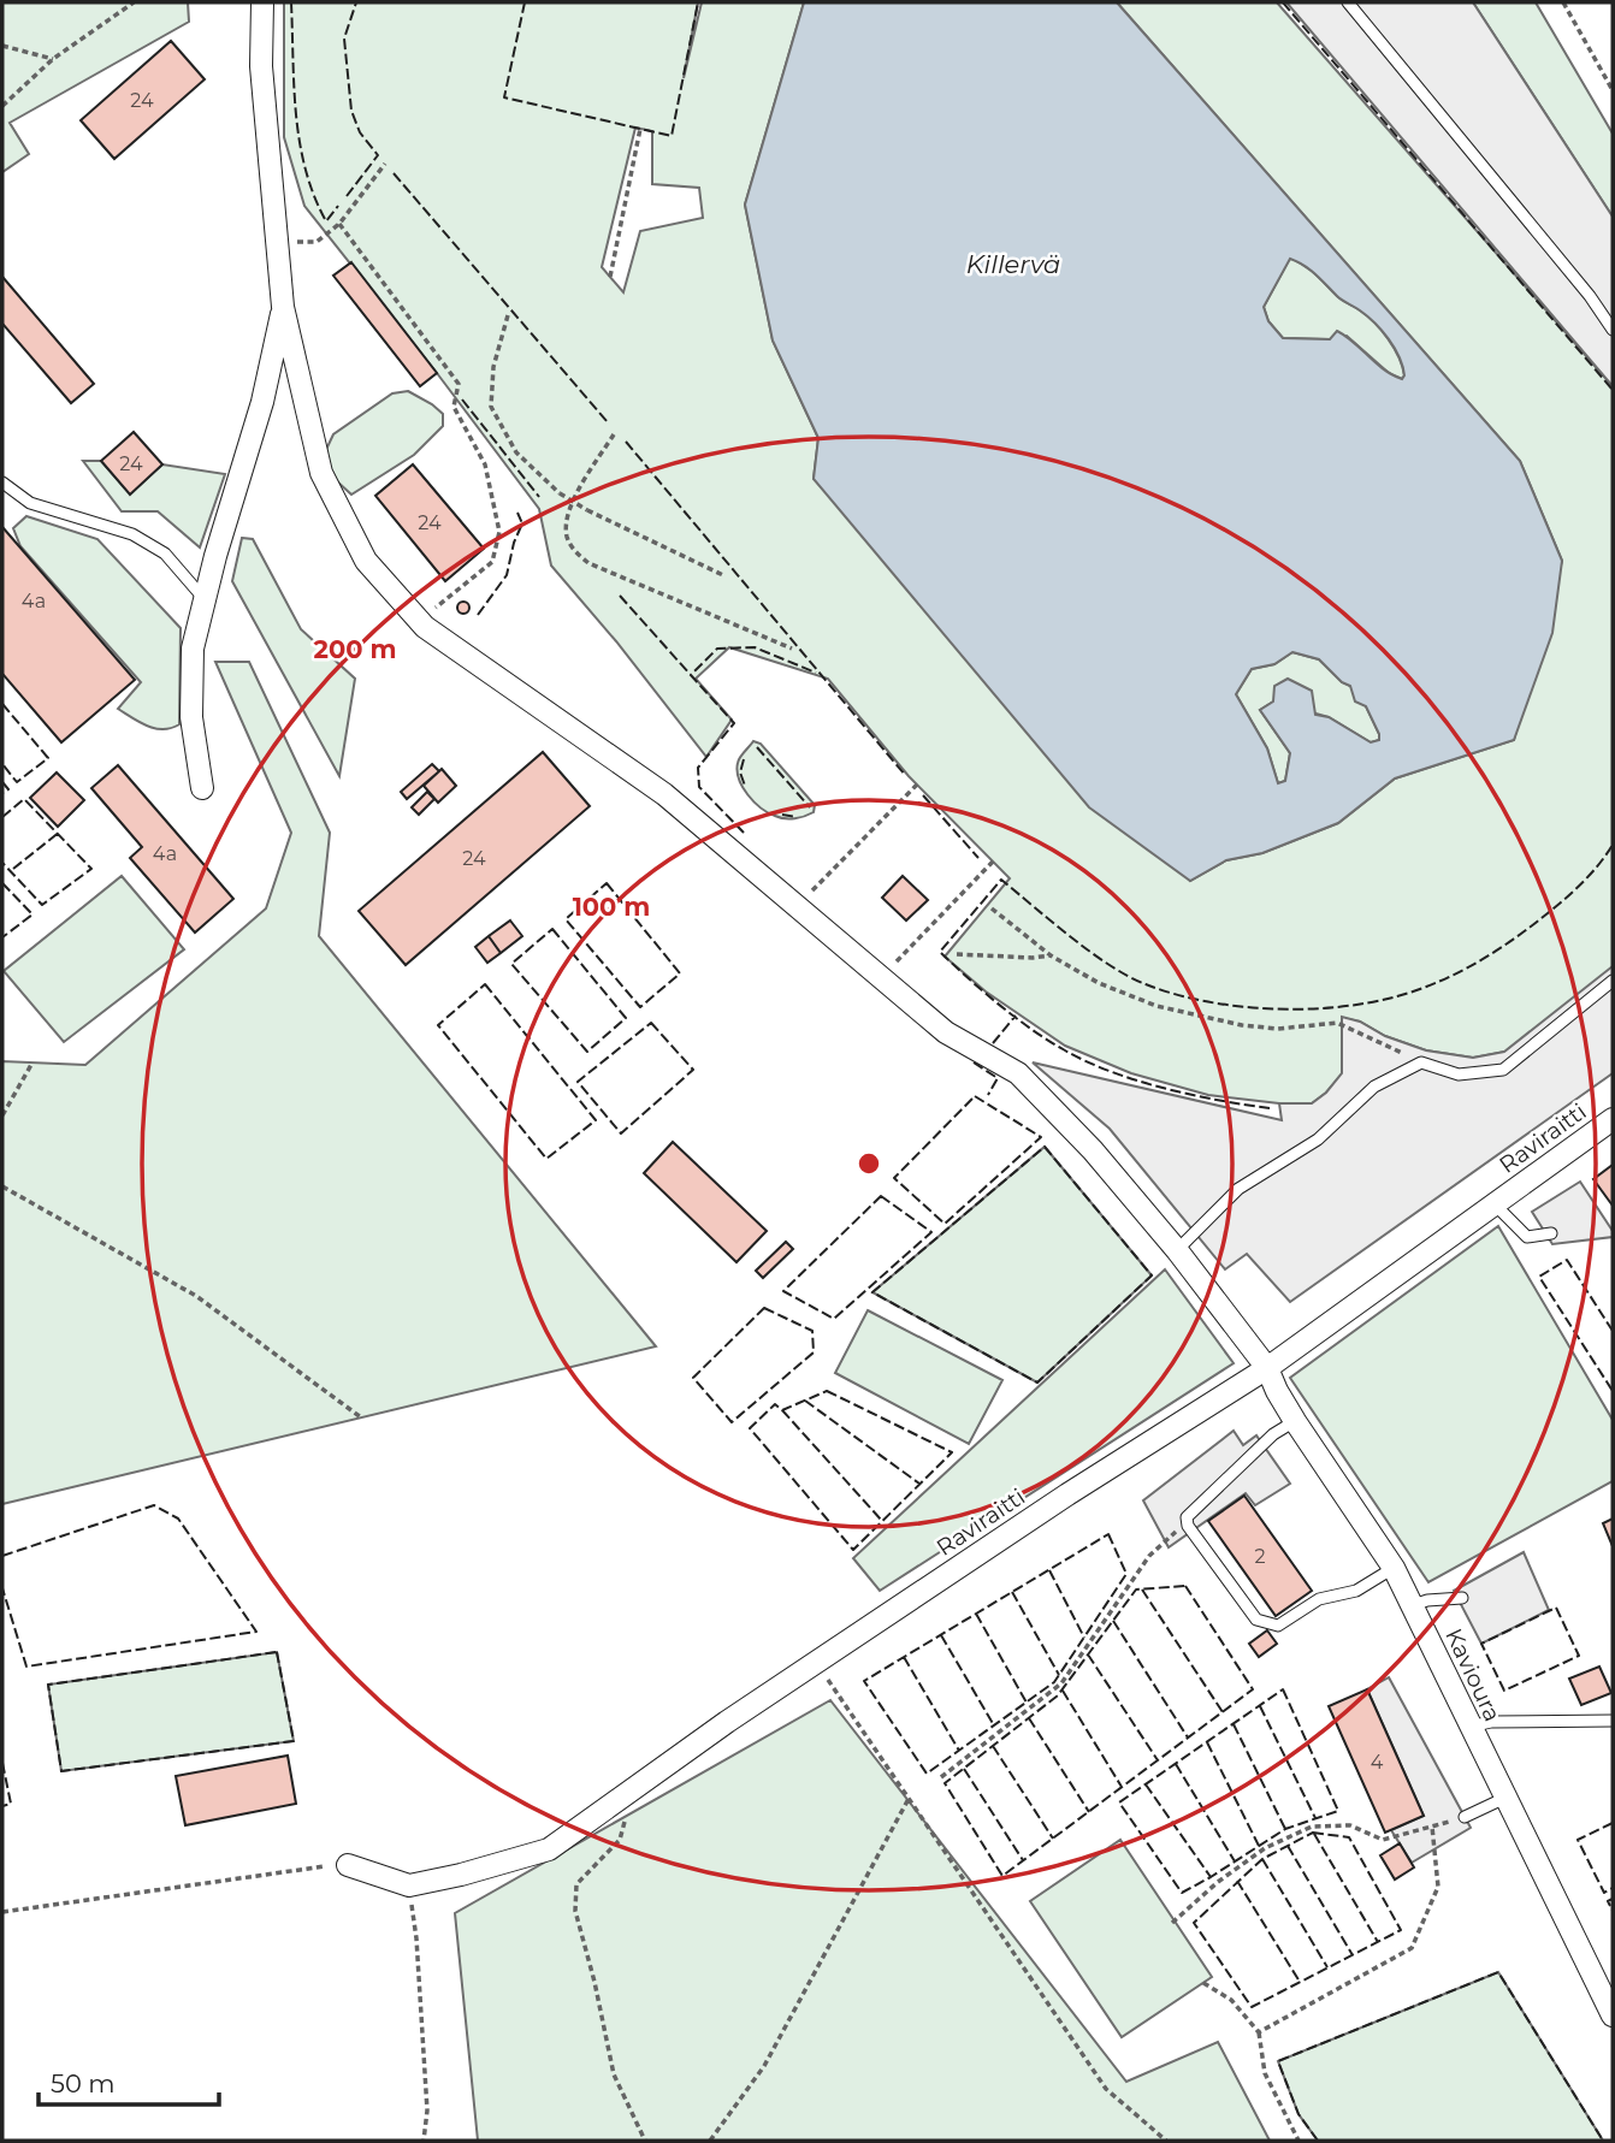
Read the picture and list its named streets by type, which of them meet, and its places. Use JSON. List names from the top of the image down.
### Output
{
  "streets": {
    "street": ["Raviraitti", "Kavioura"]
  },
  "crossings": [
    ["Raviraitti", "Kavioura"]
  ],
  "water": ["Killervä"],
  "house_numbers": [
    "24",
    "24",
    "24",
    "4a",
    "4a",
    "24",
    "2",
    "4"
  ],
  "scale_bar": "50 m",
  "rings": ["200 m", "100 m"]
}
